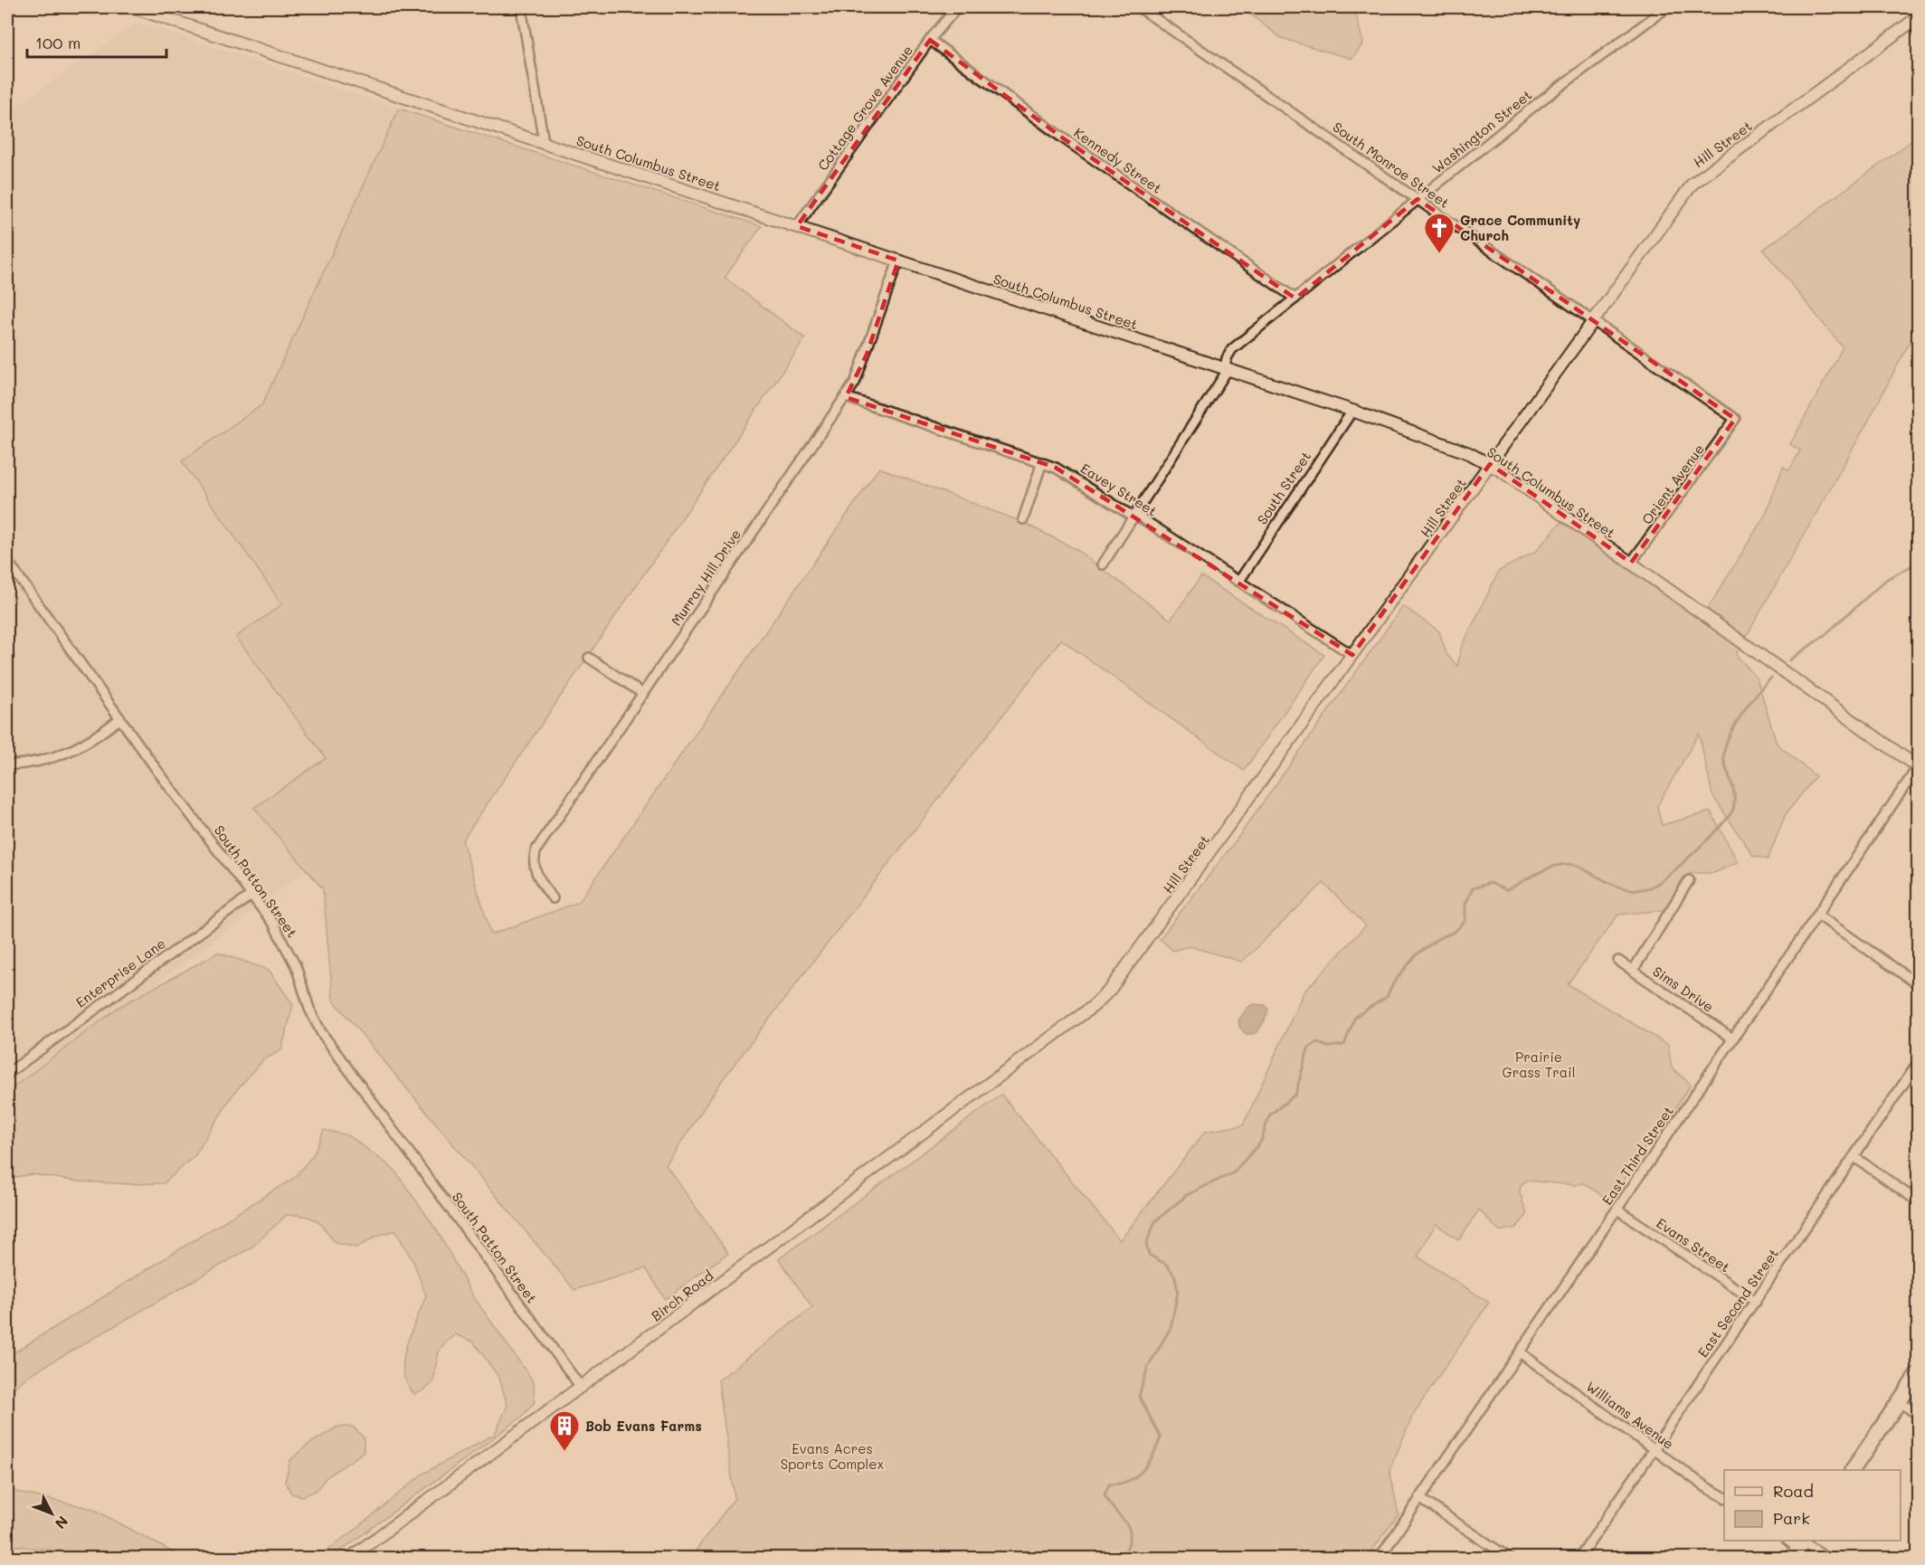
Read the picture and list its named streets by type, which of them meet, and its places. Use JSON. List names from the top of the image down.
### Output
{
  "streets": {
    "street": [
      "Cottage Grove Avenue",
      "Washington Street",
      "Hill Street",
      "Kennedy Street",
      "South Columbus Street",
      "South Monroe Street",
      "Orient Avenue",
      "South Street",
      "Eavey Street",
      "Murray Hill Drive",
      "South Patton Street",
      "Enterprise Lane",
      "Sims Drive",
      "East Third Street",
      "Evans Street",
      "Birch Road",
      "East Second Street",
      "Williams Avenue"
    ]
  },
  "crossings": [
    ["Cottage Grove Avenue", "Kennedy Street"],
    ["Cottage Grove Avenue", "South Columbus Street"],
    ["Washington Street", "Kennedy Street"],
    ["Washington Street", "South Columbus Street"],
    ["Washington Street", "South Monroe Street"],
    ["Washington Street", "Eavey Street"],
    ["Hill Street", "South Columbus Street"],
    ["Hill Street", "South Monroe Street"],
    ["Hill Street", "Eavey Street"],
    ["Hill Street", "Birch Road"],
    ["South Columbus Street", "Orient Avenue"],
    ["South Columbus Street", "South Street"],
    ["South Columbus Street", "Murray Hill Drive"],
    ["South Columbus Street", "East Third Street"],
    ["South Monroe Street", "Orient Avenue"],
    ["South Street", "Eavey Street"],
    ["Eavey Street", "Murray Hill Drive"],
    ["South Patton Street", "Enterprise Lane"],
    ["South Patton Street", "Birch Road"],
    ["Sims Drive", "East Third Street"],
    ["East Third Street", "Evans Street"],
    ["East Third Street", "Williams Avenue"],
    ["Evans Street", "East Second Street"],
    ["East Second Street", "Williams Avenue"]
  ],
  "parks": ["Prairie Grass Trail", "Evans Acres Sports Complex"],
  "places": {
    "church": ["Grace Community Church"],
    "building": ["Bob Evans Farms"]
  },
  "legend": ["Road", "Park"],
  "scale_bar": "100 m",
  "north": "bottom right"
}
